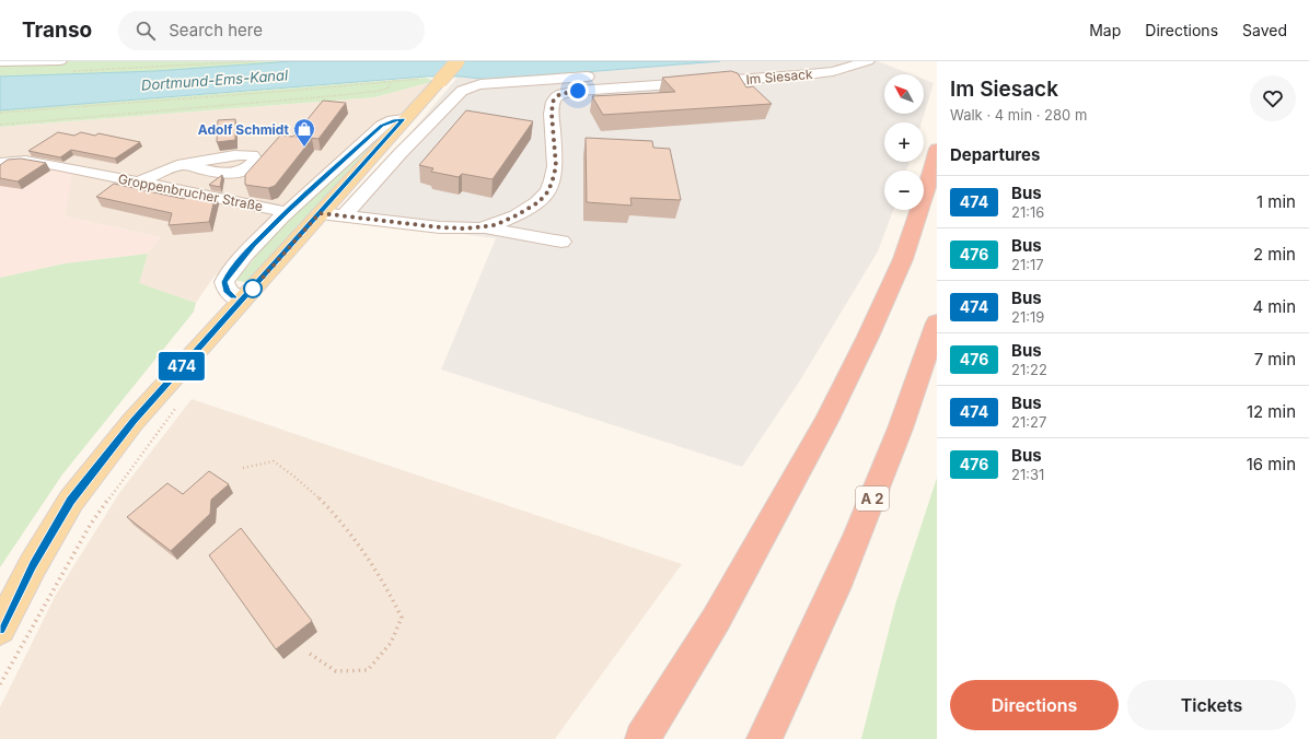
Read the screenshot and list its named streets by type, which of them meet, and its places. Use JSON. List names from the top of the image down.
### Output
{
  "streets": {
    "highway": ["A 2"],
    "street": ["Im Siesack", "Groppenbrucher Straße"]
  },
  "water": ["Dortmund-Ems-Kanal"],
  "places": {
    "shop": ["Adolf Schmidt"]
  },
  "lines": ["bus line 474"],
  "north": "top left",
  "page": {
    "header": "Transo",
    "search": "Search here",
    "nav": ["Map", "Directions", "Saved"],
    "on_map": "474",
    "heading": [
      ["Im Siesack", "Walk · 4 min · 280 m"],
      "Departures"
    ],
    "map_buttons": ["+", "−"],
    "list": [
      {
        "mark": "474",
        "name": "Bus",
        "note": "21:16",
        "value": "1 min"
      },
      {
        "mark": "476",
        "name": "Bus",
        "note": "21:17",
        "value": "2 min"
      },
      {
        "mark": "474",
        "name": "Bus",
        "note": "21:19",
        "value": "4 min"
      },
      {
        "mark": "476",
        "name": "Bus",
        "note": "21:22",
        "value": "7 min"
      },
      {
        "mark": "474",
        "name": "Bus",
        "note": "21:27",
        "value": "12 min"
      },
      {
        "mark": "476",
        "name": "Bus",
        "note": "21:31",
        "value": "16 min"
      }
    ],
    "buttons": ["Directions", "Tickets"]
  }
}
